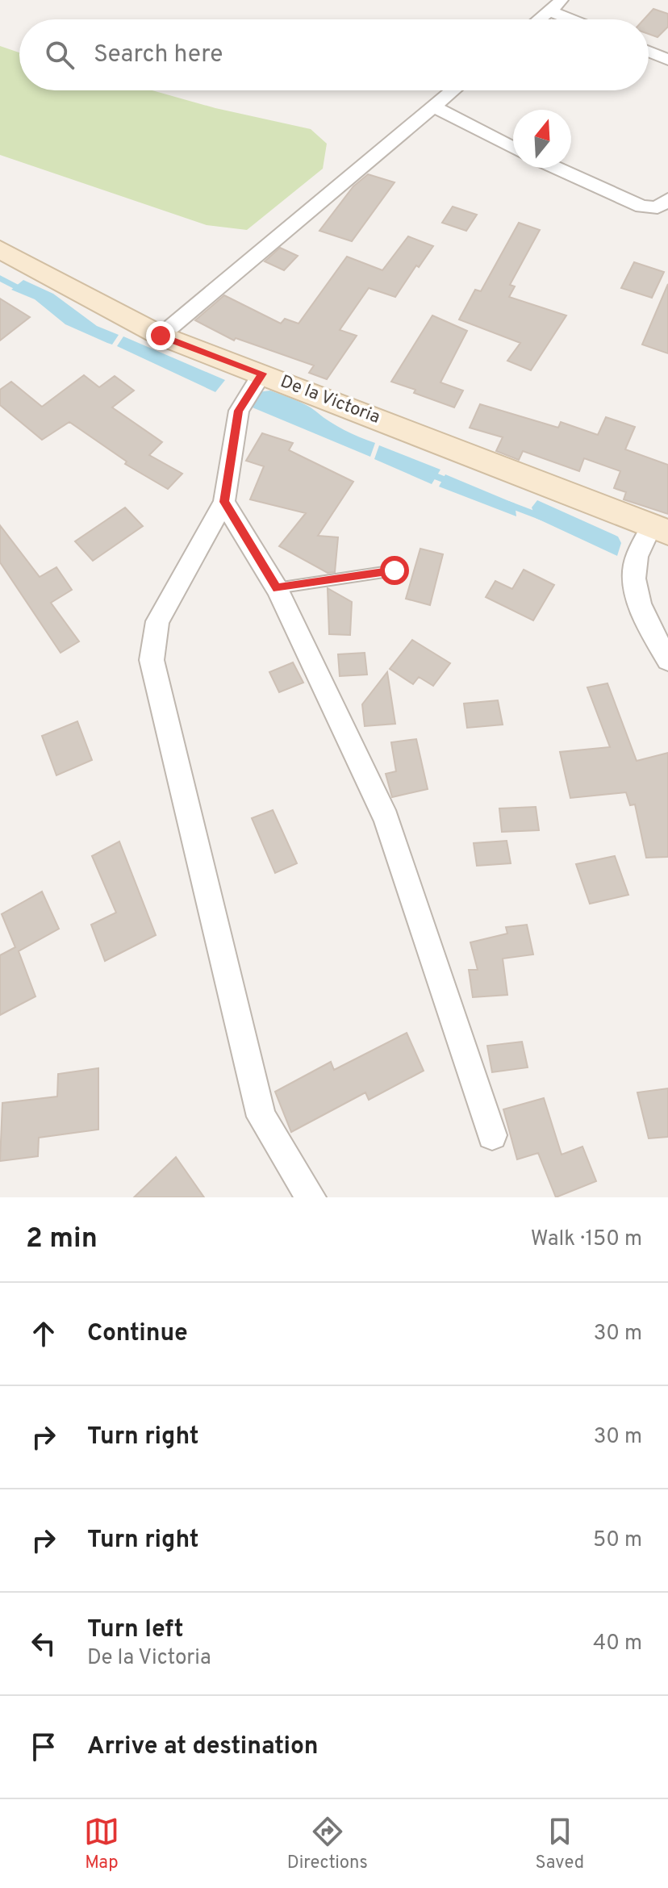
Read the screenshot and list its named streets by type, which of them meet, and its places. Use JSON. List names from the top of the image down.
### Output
{
  "streets": {
    "main road": ["De la Victoria"]
  },
  "north": "top",
  "page": {
    "search": "Search here",
    "heading": ["2 min", "Walk · 150 m"],
    "list": [
      ["Continue", "30 m"],
      ["Turn right", "30 m"],
      ["Turn right", "50 m"],
      ["Turn left", "De la Victoria", "40 m"],
      "Arrive at destination"
    ],
    "nav": ["Map", "Directions", "Saved"]
  }
}
